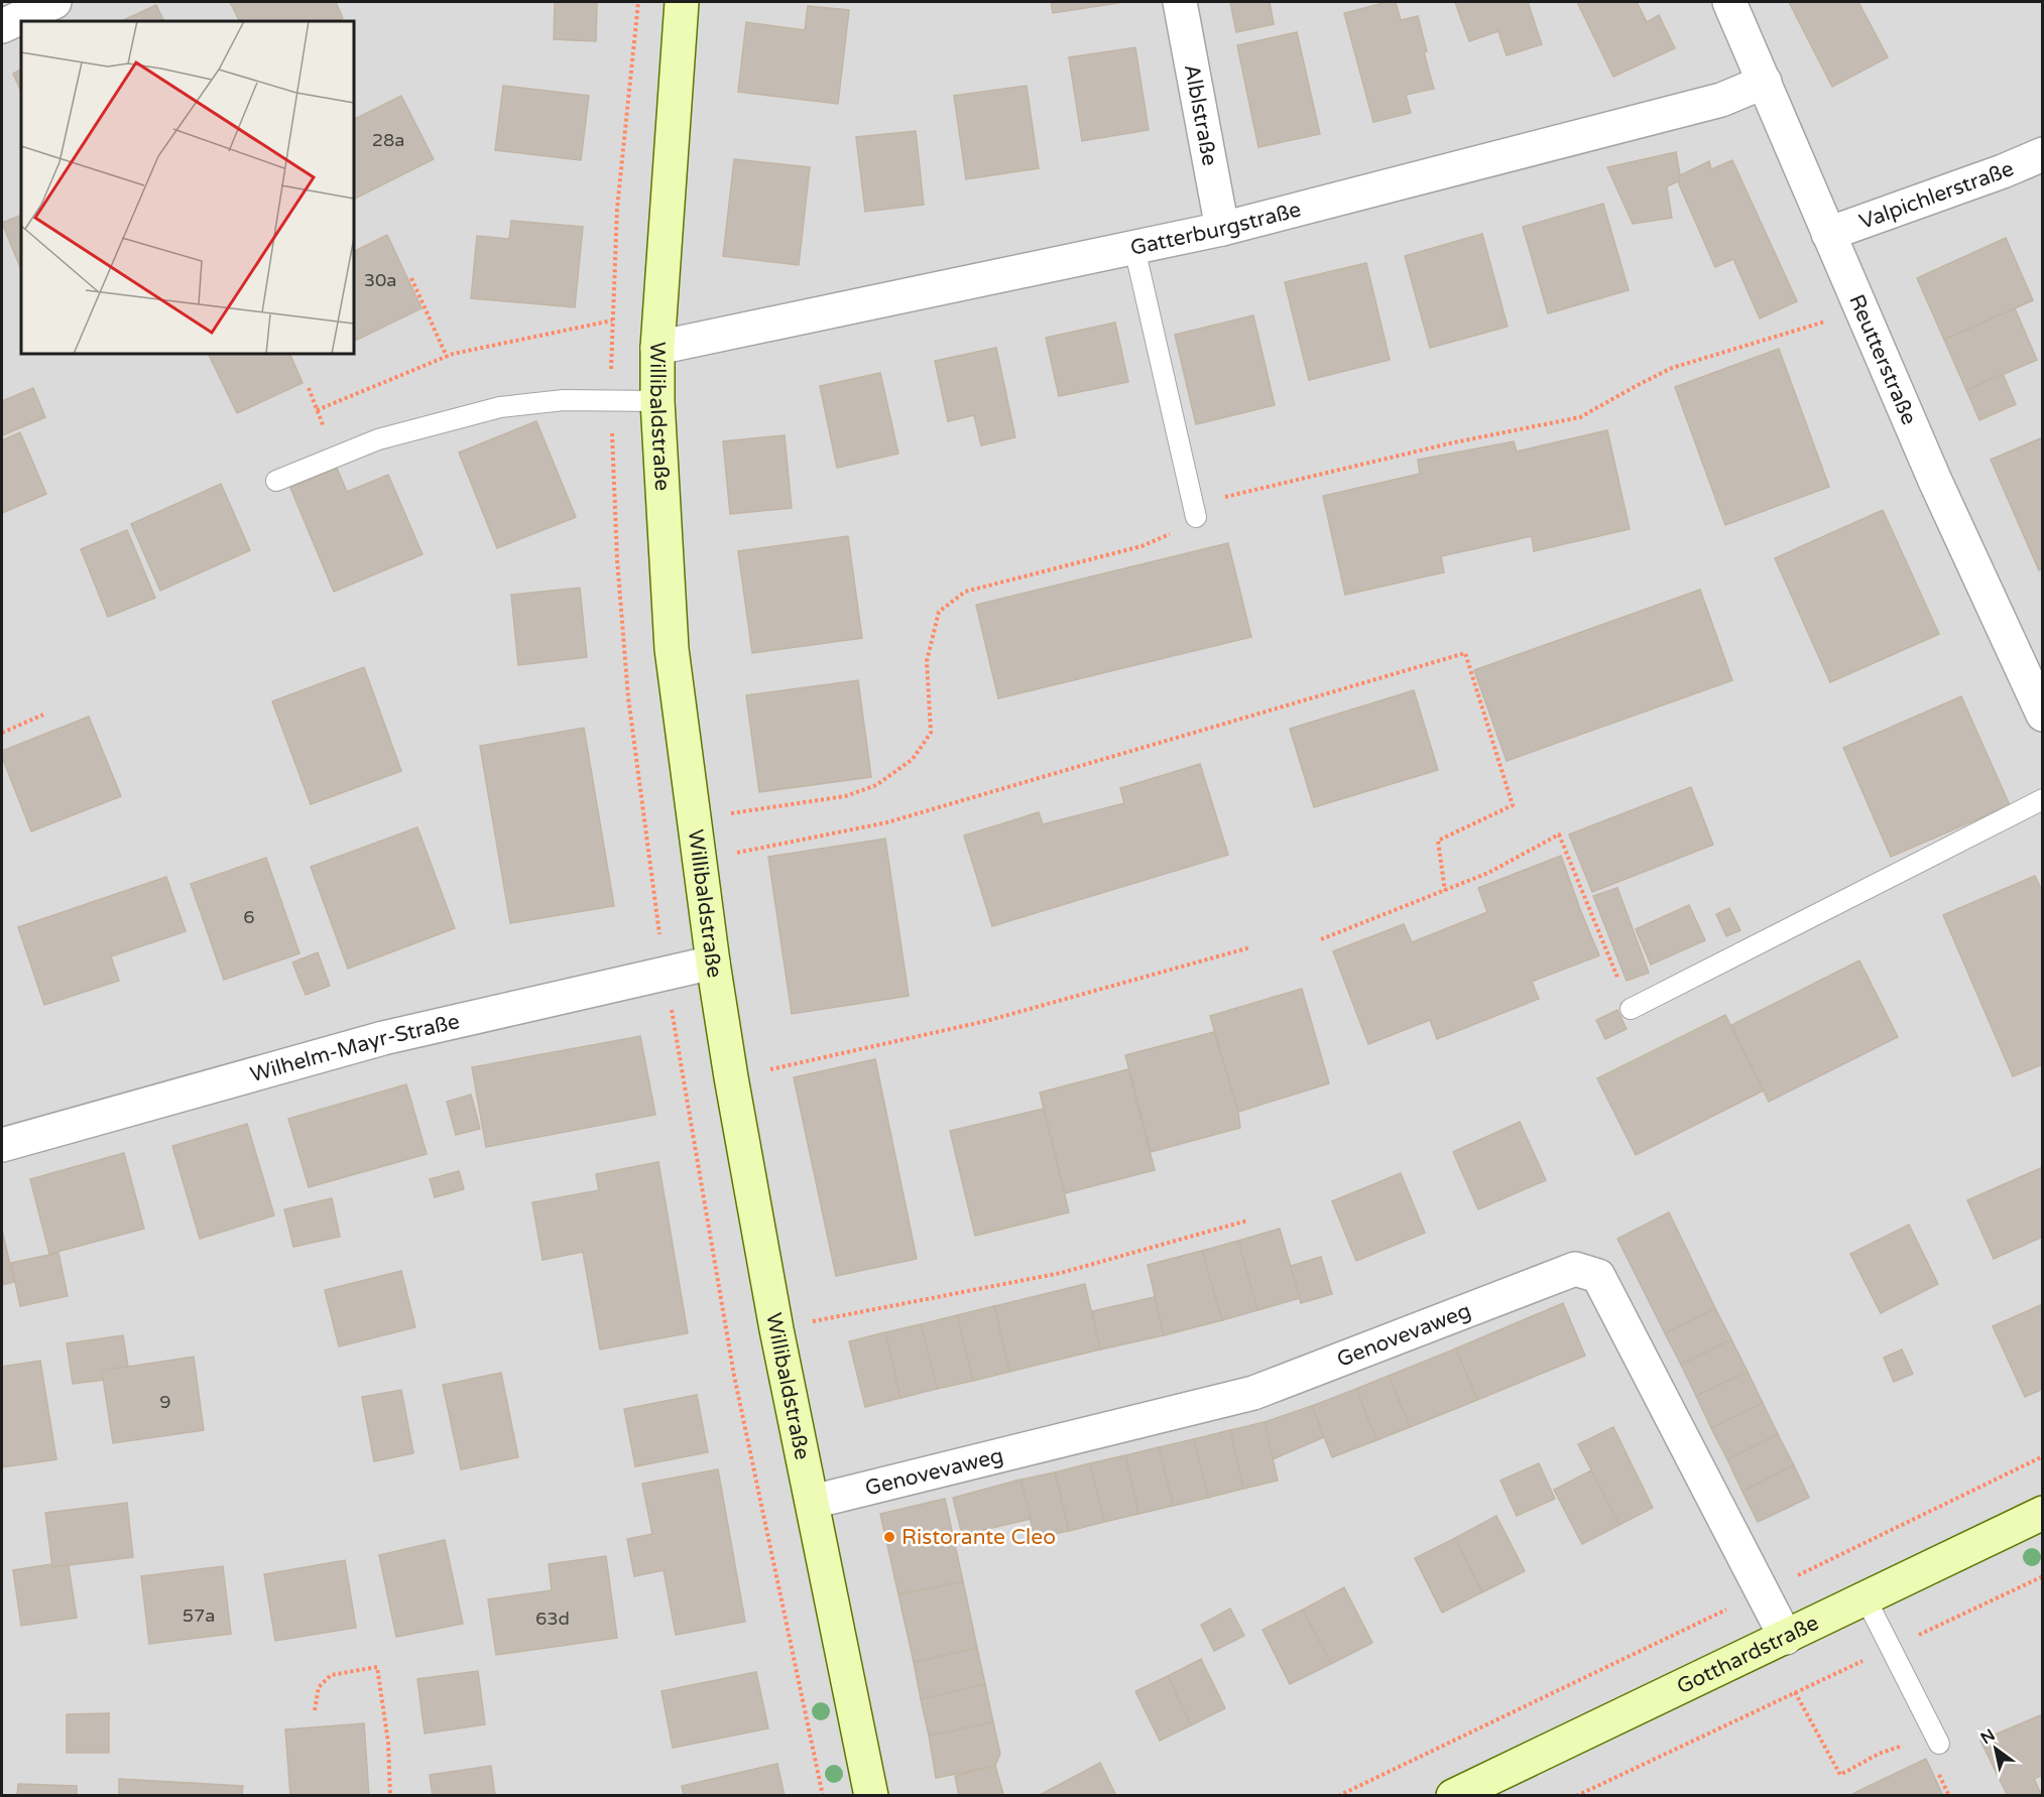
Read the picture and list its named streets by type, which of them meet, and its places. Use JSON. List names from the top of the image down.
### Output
{
  "streets": {
    "street": [
      "Alblstraße",
      "Valpichlerstraße",
      "Gatterburgstraße",
      "Reutterstraße",
      "Willibaldstraße",
      "Wilhelm-Mayr-Straße",
      "Genovevaweg",
      "Gotthardstraße"
    ]
  },
  "crossings": [
    ["Alblstraße", "Gatterburgstraße"],
    ["Valpichlerstraße", "Reutterstraße"],
    ["Gatterburgstraße", "Reutterstraße"],
    ["Gatterburgstraße", "Willibaldstraße"],
    ["Willibaldstraße", "Wilhelm-Mayr-Straße"],
    ["Willibaldstraße", "Genovevaweg"],
    ["Genovevaweg", "Gotthardstraße"]
  ],
  "places": ["Ristorante Cleo"],
  "house_numbers": [
    "28a",
    "30a",
    "6",
    "9",
    "57a",
    "63d"
  ],
  "north": "top left"
}
